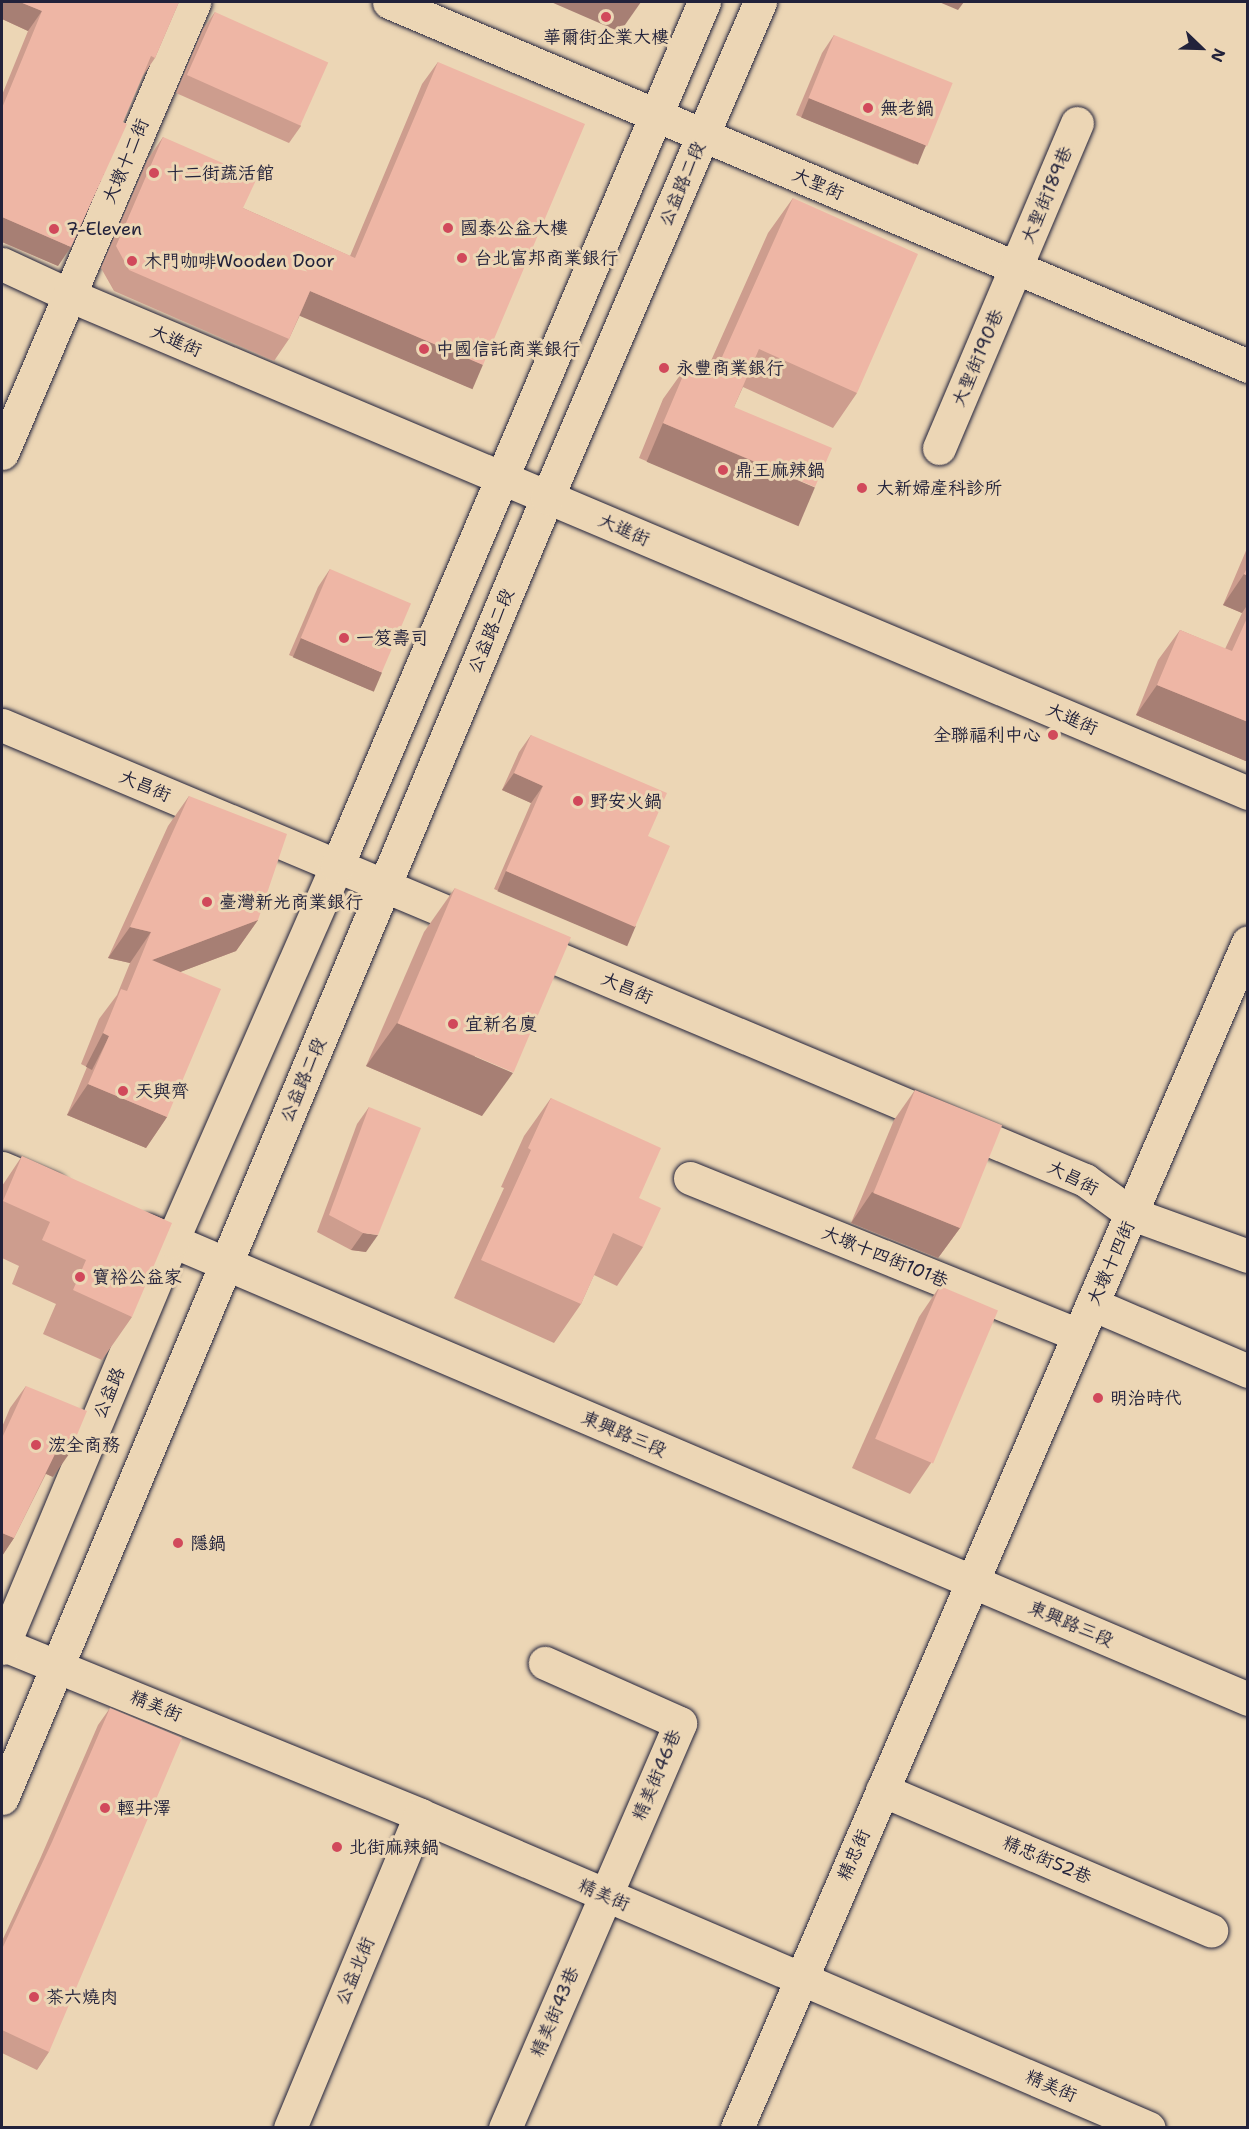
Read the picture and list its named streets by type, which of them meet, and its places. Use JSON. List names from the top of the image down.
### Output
{
  "streets": {
    "street": [
      "大墩十二街",
      "公益路二段",
      "大聖街",
      "大聖街189巷",
      "大進街",
      "大聖街190巷",
      "大昌街",
      "大墩十四街101巷",
      "大墩十四街",
      "公益路",
      "東興路三段",
      "精美街",
      "精美街46巷",
      "精忠街",
      "精忠街52巷",
      "公益北街",
      "精美街43巷"
    ]
  },
  "crossings": [
    ["大墩十二街", "大進街"],
    ["公益路二段", "大聖街"],
    ["公益路二段", "大進街"],
    ["公益路二段", "大昌街"],
    ["公益路二段", "東興路三段"],
    ["大聖街", "大聖街189巷"],
    ["大聖街", "大聖街190巷"],
    ["大聖街189巷", "大聖街190巷"],
    ["大昌街", "大墩十四街"],
    ["大墩十四街101巷", "大墩十四街"],
    ["大墩十四街", "東興路三段"],
    ["大墩十四街", "精忠街"],
    ["公益路", "東興路三段"],
    ["公益路", "精美街"],
    ["東興路三段", "精忠街"],
    ["精美街", "精美街46巷"],
    ["精美街", "精忠街"],
    ["精美街", "公益北街"],
    ["精美街", "精美街43巷"],
    ["精美街46巷", "精美街43巷"],
    ["精忠街", "精忠街52巷"]
  ],
  "places": [
    "華爾街企業大樓",
    "無老鍋",
    "十二街蔬活館",
    "國泰公益大樓",
    "7-Eleven",
    "台北富邦商業銀行",
    "木門咖啡Wooden Door",
    "中國信託商業銀行",
    "永豐商業銀行",
    "鼎王麻辣鍋",
    "大新婦產科診所",
    "一笈壽司",
    "全聯福利中心",
    "野安火鍋",
    "臺灣新光商業銀行",
    "宜新名廈",
    "天與齊",
    "寶裕公益家",
    "明治時代",
    "浤全商務",
    "隱鍋",
    "輕井澤",
    "北街麻辣鍋",
    "茶六燒肉"
  ],
  "north": "bottom right"
}
